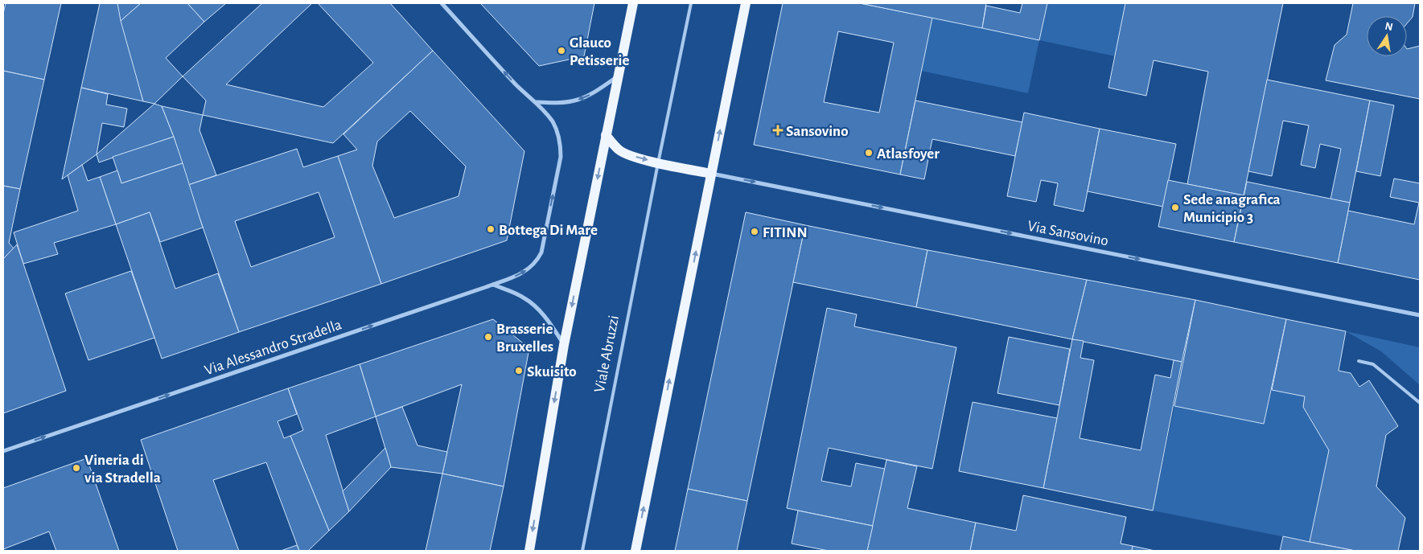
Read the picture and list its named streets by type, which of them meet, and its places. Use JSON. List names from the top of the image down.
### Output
{
  "streets": {
    "street": ["Via Sansovino", "Via Alessandro Stradella"],
    "lane": ["Viale Abruzzi"]
  },
  "one_way": ["Via Sansovino", "Via Alessandro Stradella"],
  "places": {
    "other": [
      "Glauco Petisserie",
      "Atlasfoyer",
      "Sede anagrafica Municipio 3",
      "Bottega Di Mare",
      "FITINN",
      "Brasserie Bruxelles",
      "Skuisito",
      "Vineria di via Stradella"
    ],
    "health": ["Sansovino"]
  },
  "north": "top"
}
